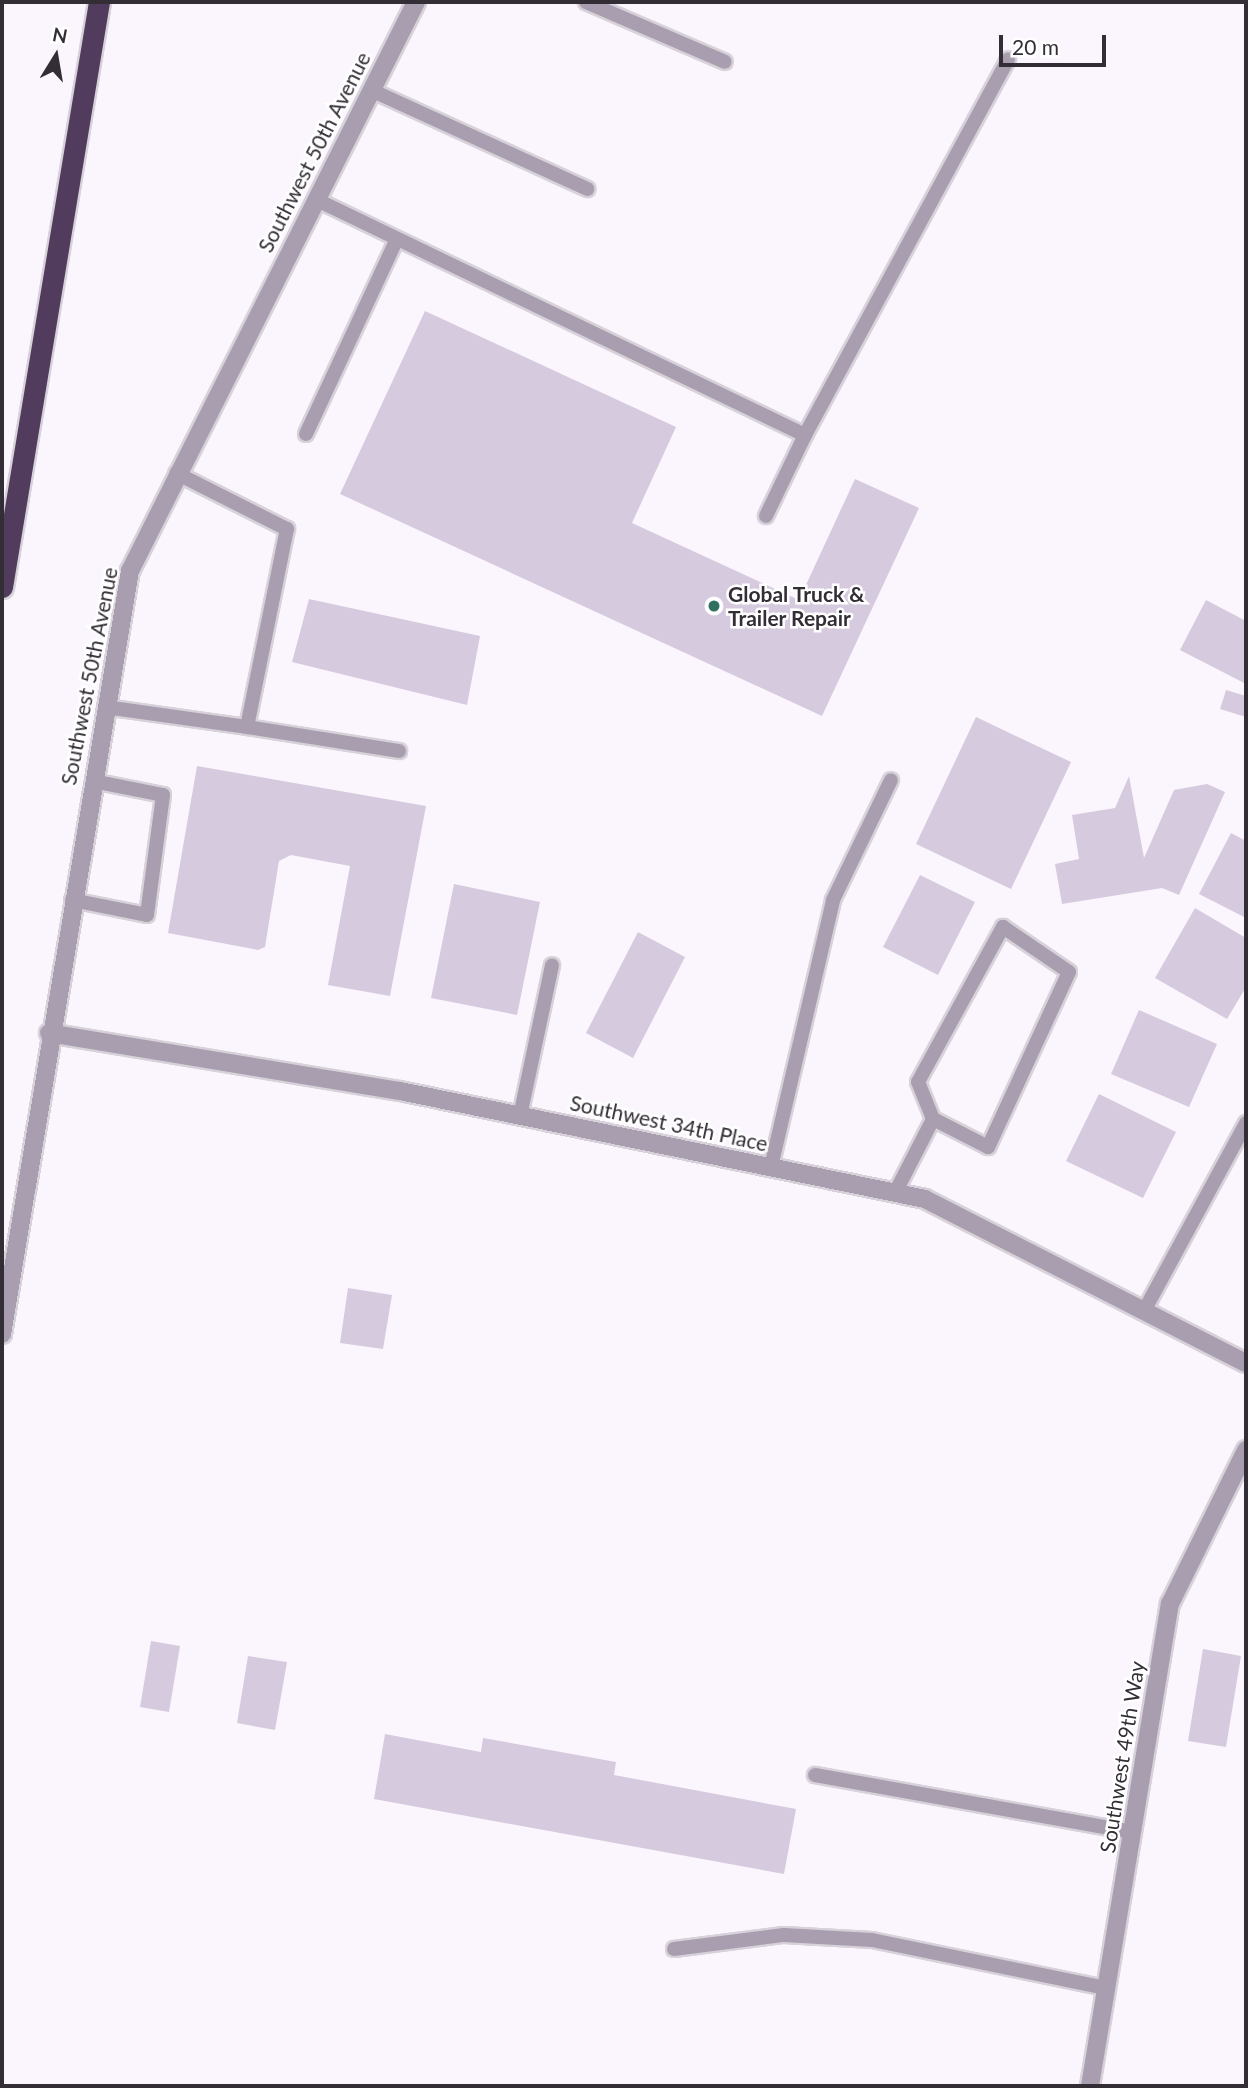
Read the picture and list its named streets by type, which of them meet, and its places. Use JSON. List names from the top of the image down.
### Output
{
  "streets": {
    "street": ["Southwest 50th Avenue", "Southwest 34th Place", "Southwest 49th Way"]
  },
  "crossings": [
    ["Southwest 50th Avenue", "Southwest 34th Place"]
  ],
  "places": ["Global Truck & Trailer Repair"],
  "scale_bar": "20 m",
  "north": "top"
}
